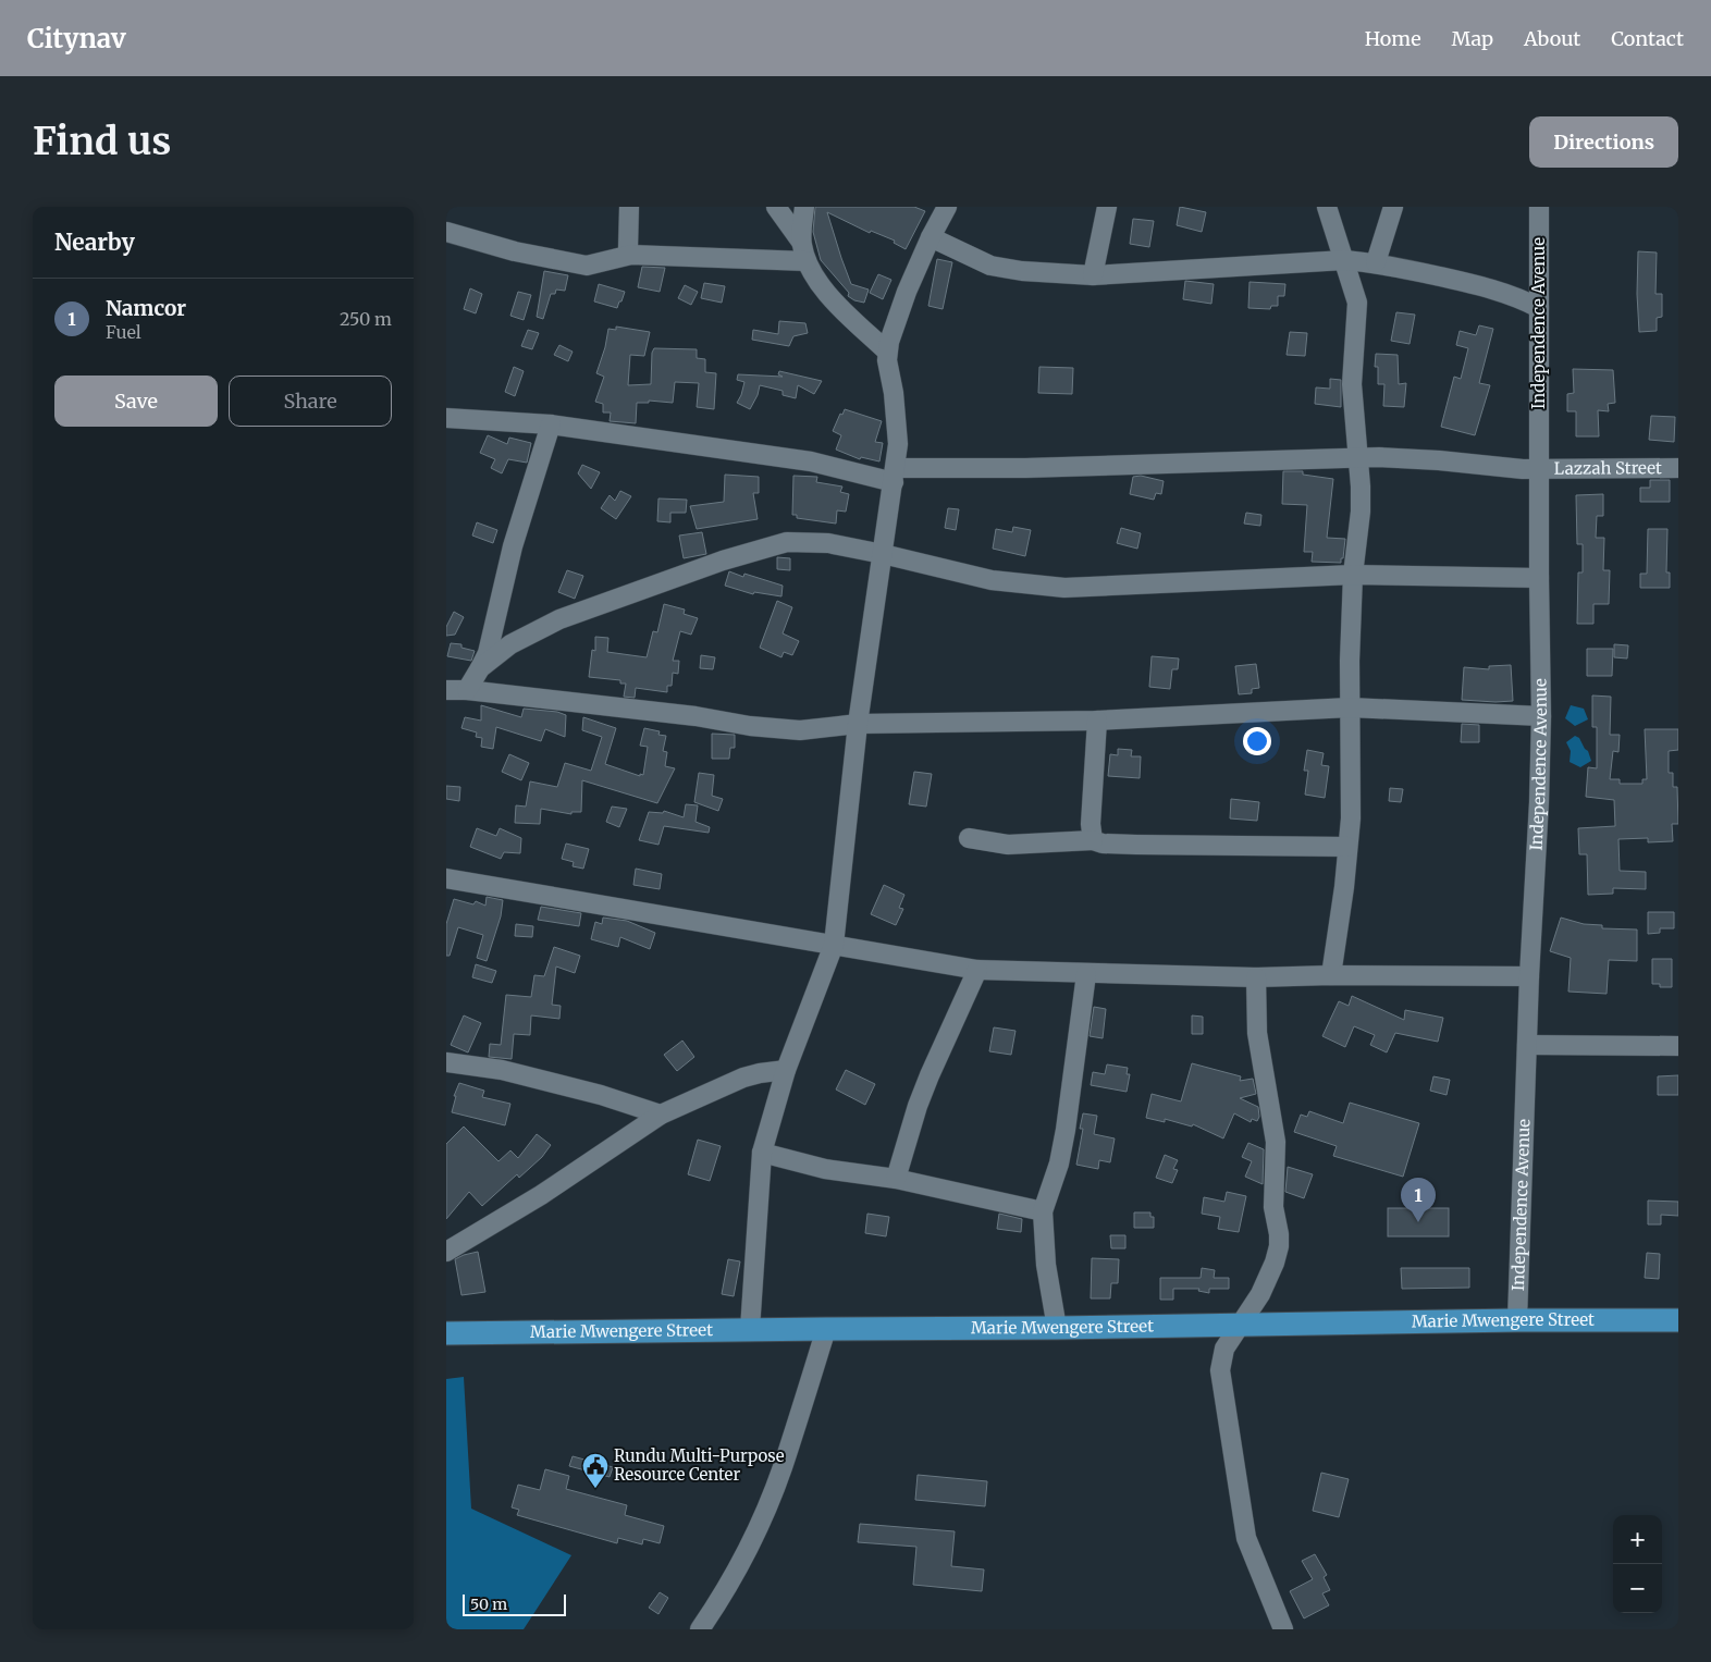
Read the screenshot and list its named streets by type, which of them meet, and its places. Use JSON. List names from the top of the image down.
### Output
{
  "streets": {
    "main road": ["Marie Mwengere Street"],
    "street": ["Independence Avenue", "Lazzah Street"]
  },
  "crossings": [
    ["Independence Avenue", "Lazzah Street"],
    ["Independence Avenue", "Marie Mwengere Street"]
  ],
  "places": {
    "public building": ["Rundu Multi-Purpose Resource Center"]
  },
  "scale_bar": "50 m",
  "page": {
    "header": "Citynav",
    "nav": [
      "Home",
      "Map",
      "About",
      "Contact"
    ],
    "buttons": [
      "Directions",
      ["Save", "Share"]
    ],
    "title": "Find us",
    "heading": "Nearby",
    "list": [
      {
        "mark": "1",
        "name": "Namcor",
        "note": "Fuel",
        "value": "250 m"
      }
    ],
    "pins": "1",
    "map_buttons": ["+", "−"],
    "scale": "50 m"
  }
}
